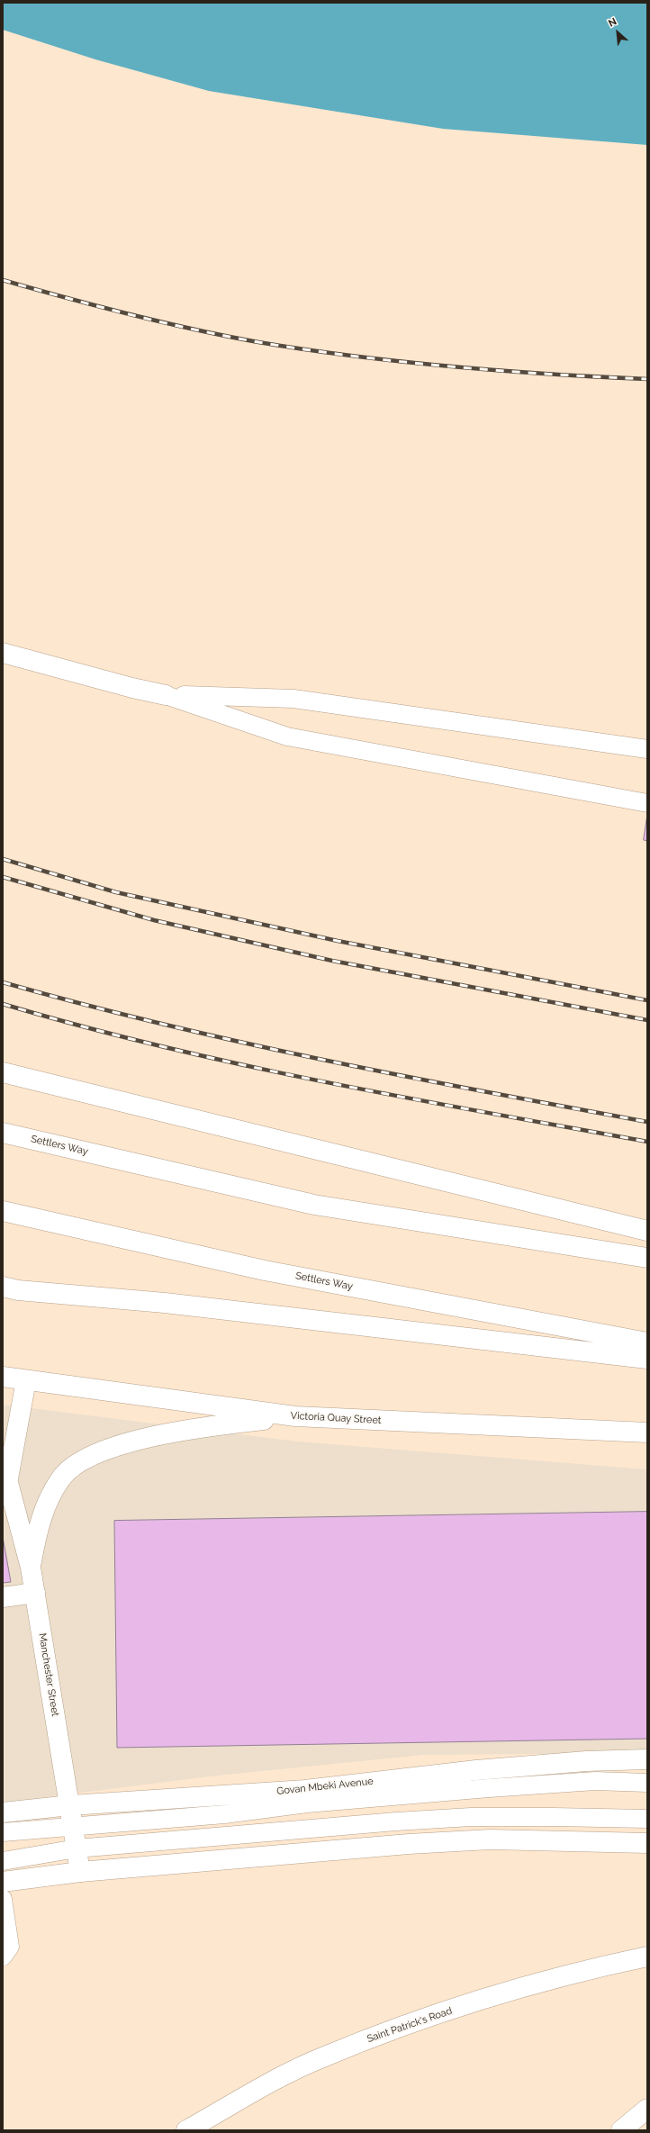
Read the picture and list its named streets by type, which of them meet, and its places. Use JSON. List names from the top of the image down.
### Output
{
  "streets": {
    "main road": [
      "Settlers Way",
      "Victoria Quay Street",
      "Manchester Street",
      "Govan Mbeki Avenue",
      "Saint Patrick's Road"
    ]
  },
  "crossings": [
    ["Victoria Quay Street", "Manchester Street"],
    ["Manchester Street", "Govan Mbeki Avenue"]
  ],
  "north": "top left"
}
